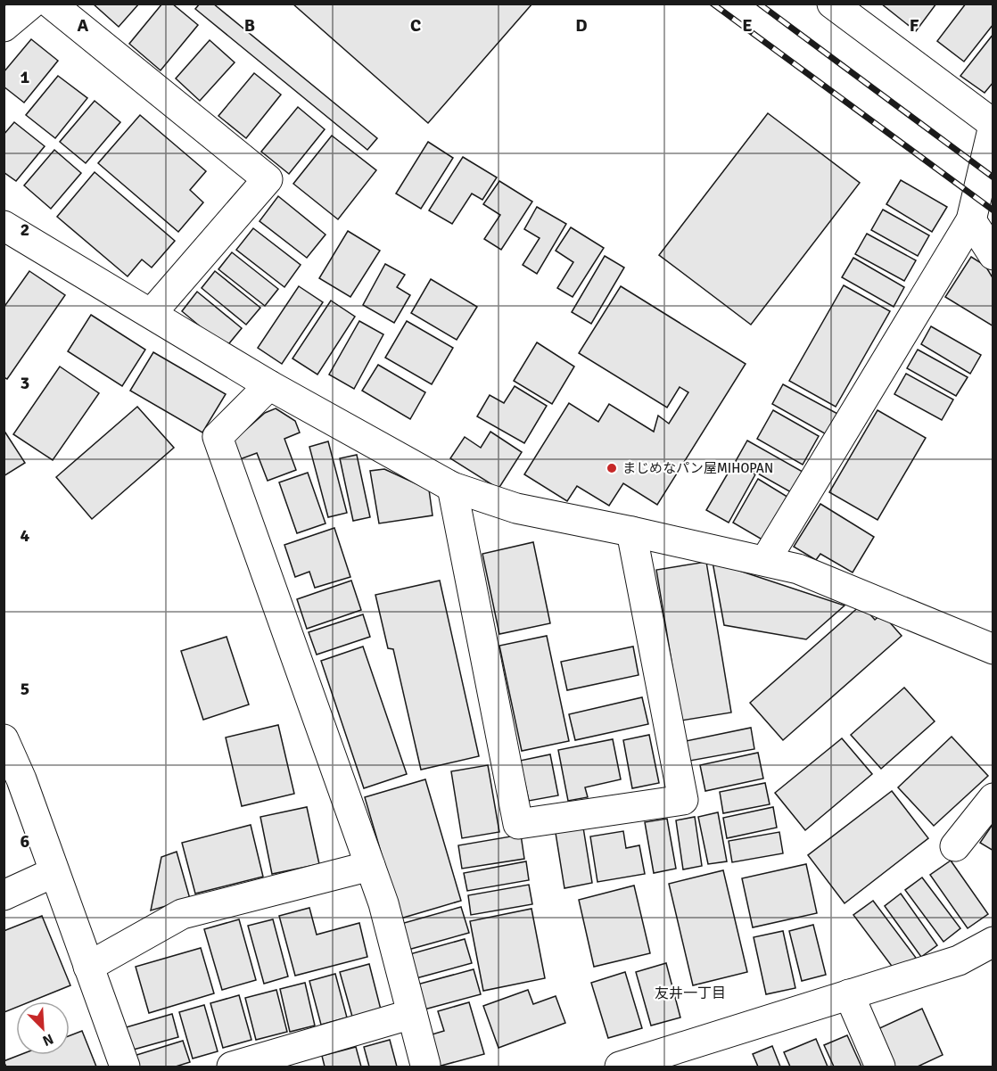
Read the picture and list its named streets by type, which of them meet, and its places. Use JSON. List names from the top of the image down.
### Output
{
  "districts": ["友井一丁目"],
  "places": ["まじめなパン屋MIHOPAN"],
  "north": "bottom right",
  "grid": {
    "columns": [
      "A",
      "B",
      "C",
      "D",
      "E",
      "F"
    ],
    "rows": [
      "1",
      "2",
      "3",
      "4",
      "5",
      "6"
    ]
  }
}
